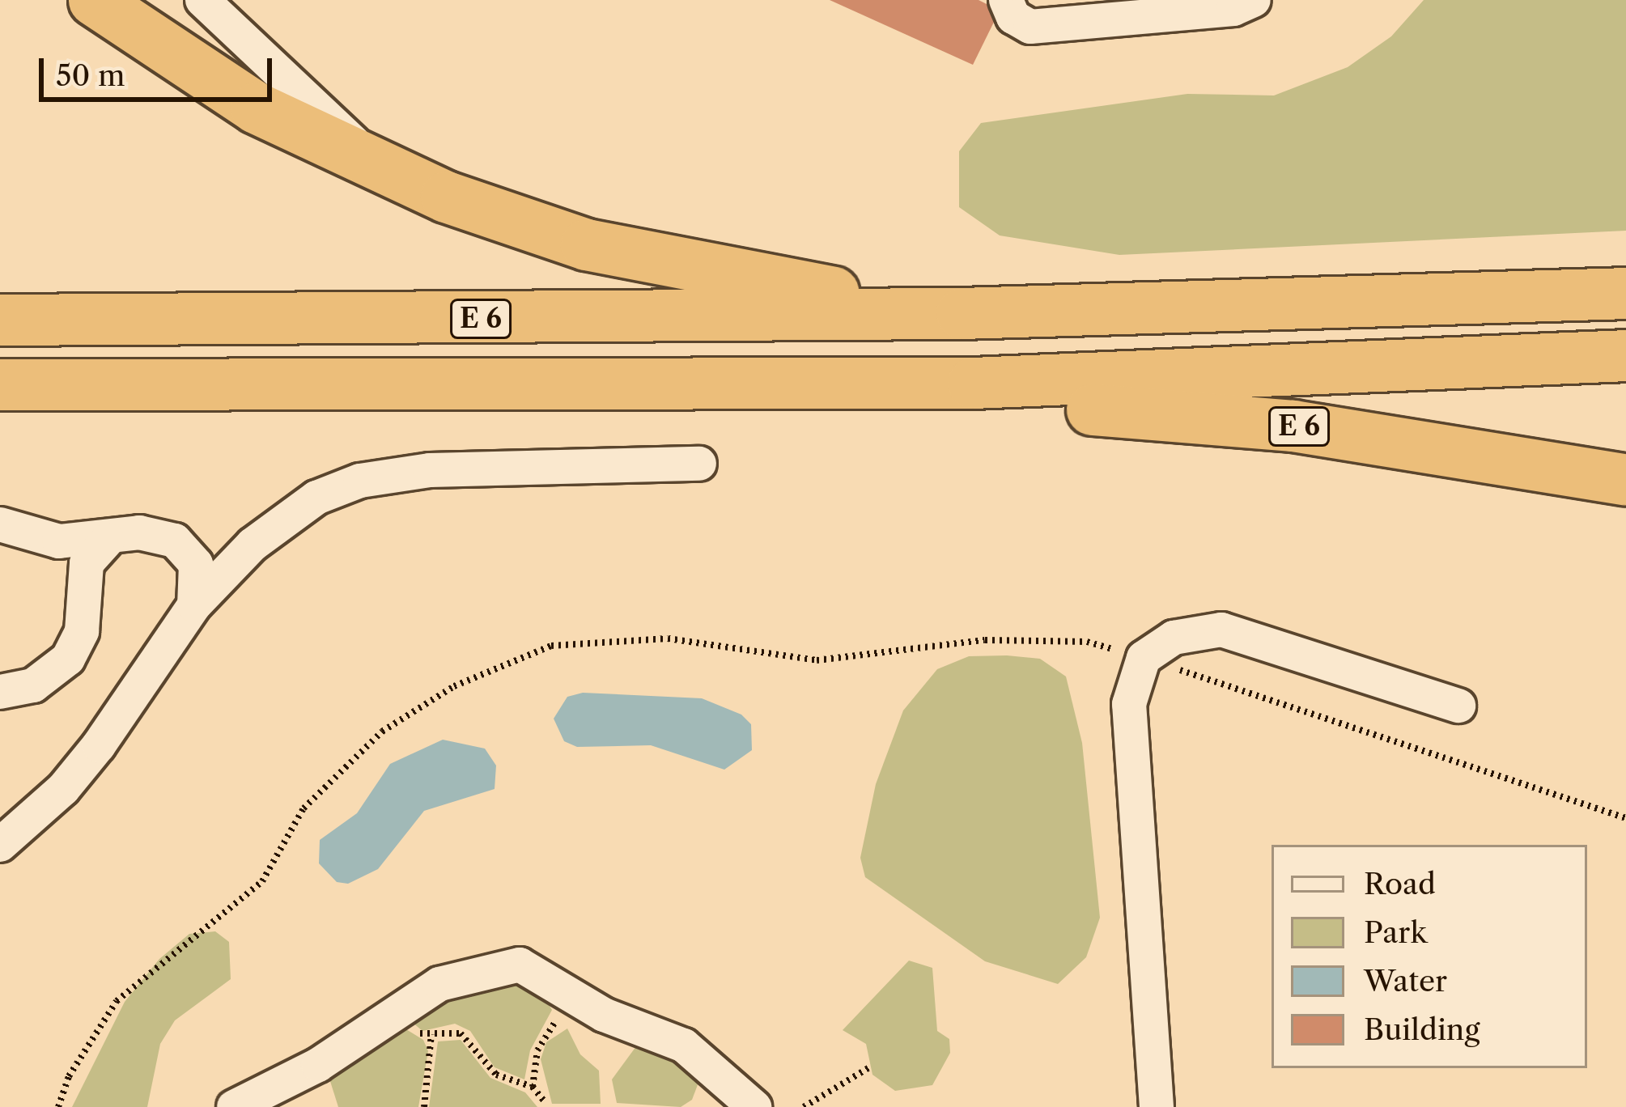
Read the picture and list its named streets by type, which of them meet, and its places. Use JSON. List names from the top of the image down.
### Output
{
  "streets": {
    "highway": ["E 6"]
  },
  "legend": [
    "Road",
    "Park",
    "Water",
    "Building"
  ],
  "scale_bar": "50 m"
}
